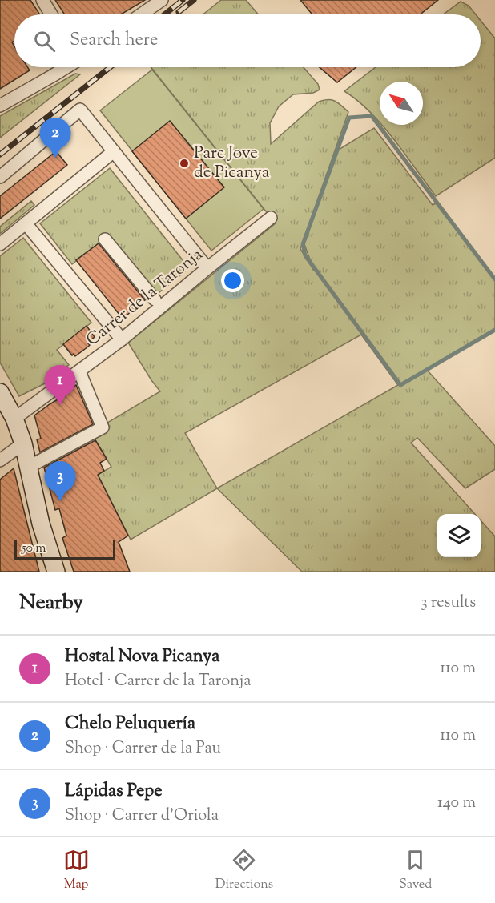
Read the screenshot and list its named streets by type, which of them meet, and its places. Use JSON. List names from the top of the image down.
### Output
{
  "streets": {
    "street": ["Carrer de la Taronja"]
  },
  "places": ["Parc Jove de Picanya"],
  "scale_bar": "50 m",
  "north": "top left",
  "page": {
    "search": "Search here",
    "pins": ["2", "1", "3"],
    "scale": "50 m",
    "heading": ["Nearby", "3 results"],
    "list": [
      {
        "mark": "1",
        "name": "Hostal Nova Picanya",
        "note": "Hotel · Carrer de la Taronja",
        "value": "110 m"
      },
      {
        "mark": "2",
        "name": "Chelo Peluquería",
        "note": "Shop · Carrer de la Pau",
        "value": "110 m"
      },
      {
        "mark": "3",
        "name": "Lápidas Pepe",
        "note": "Shop · Carrer d'Oriola",
        "value": "140 m"
      }
    ],
    "nav": ["Map", "Directions", "Saved"]
  }
}
